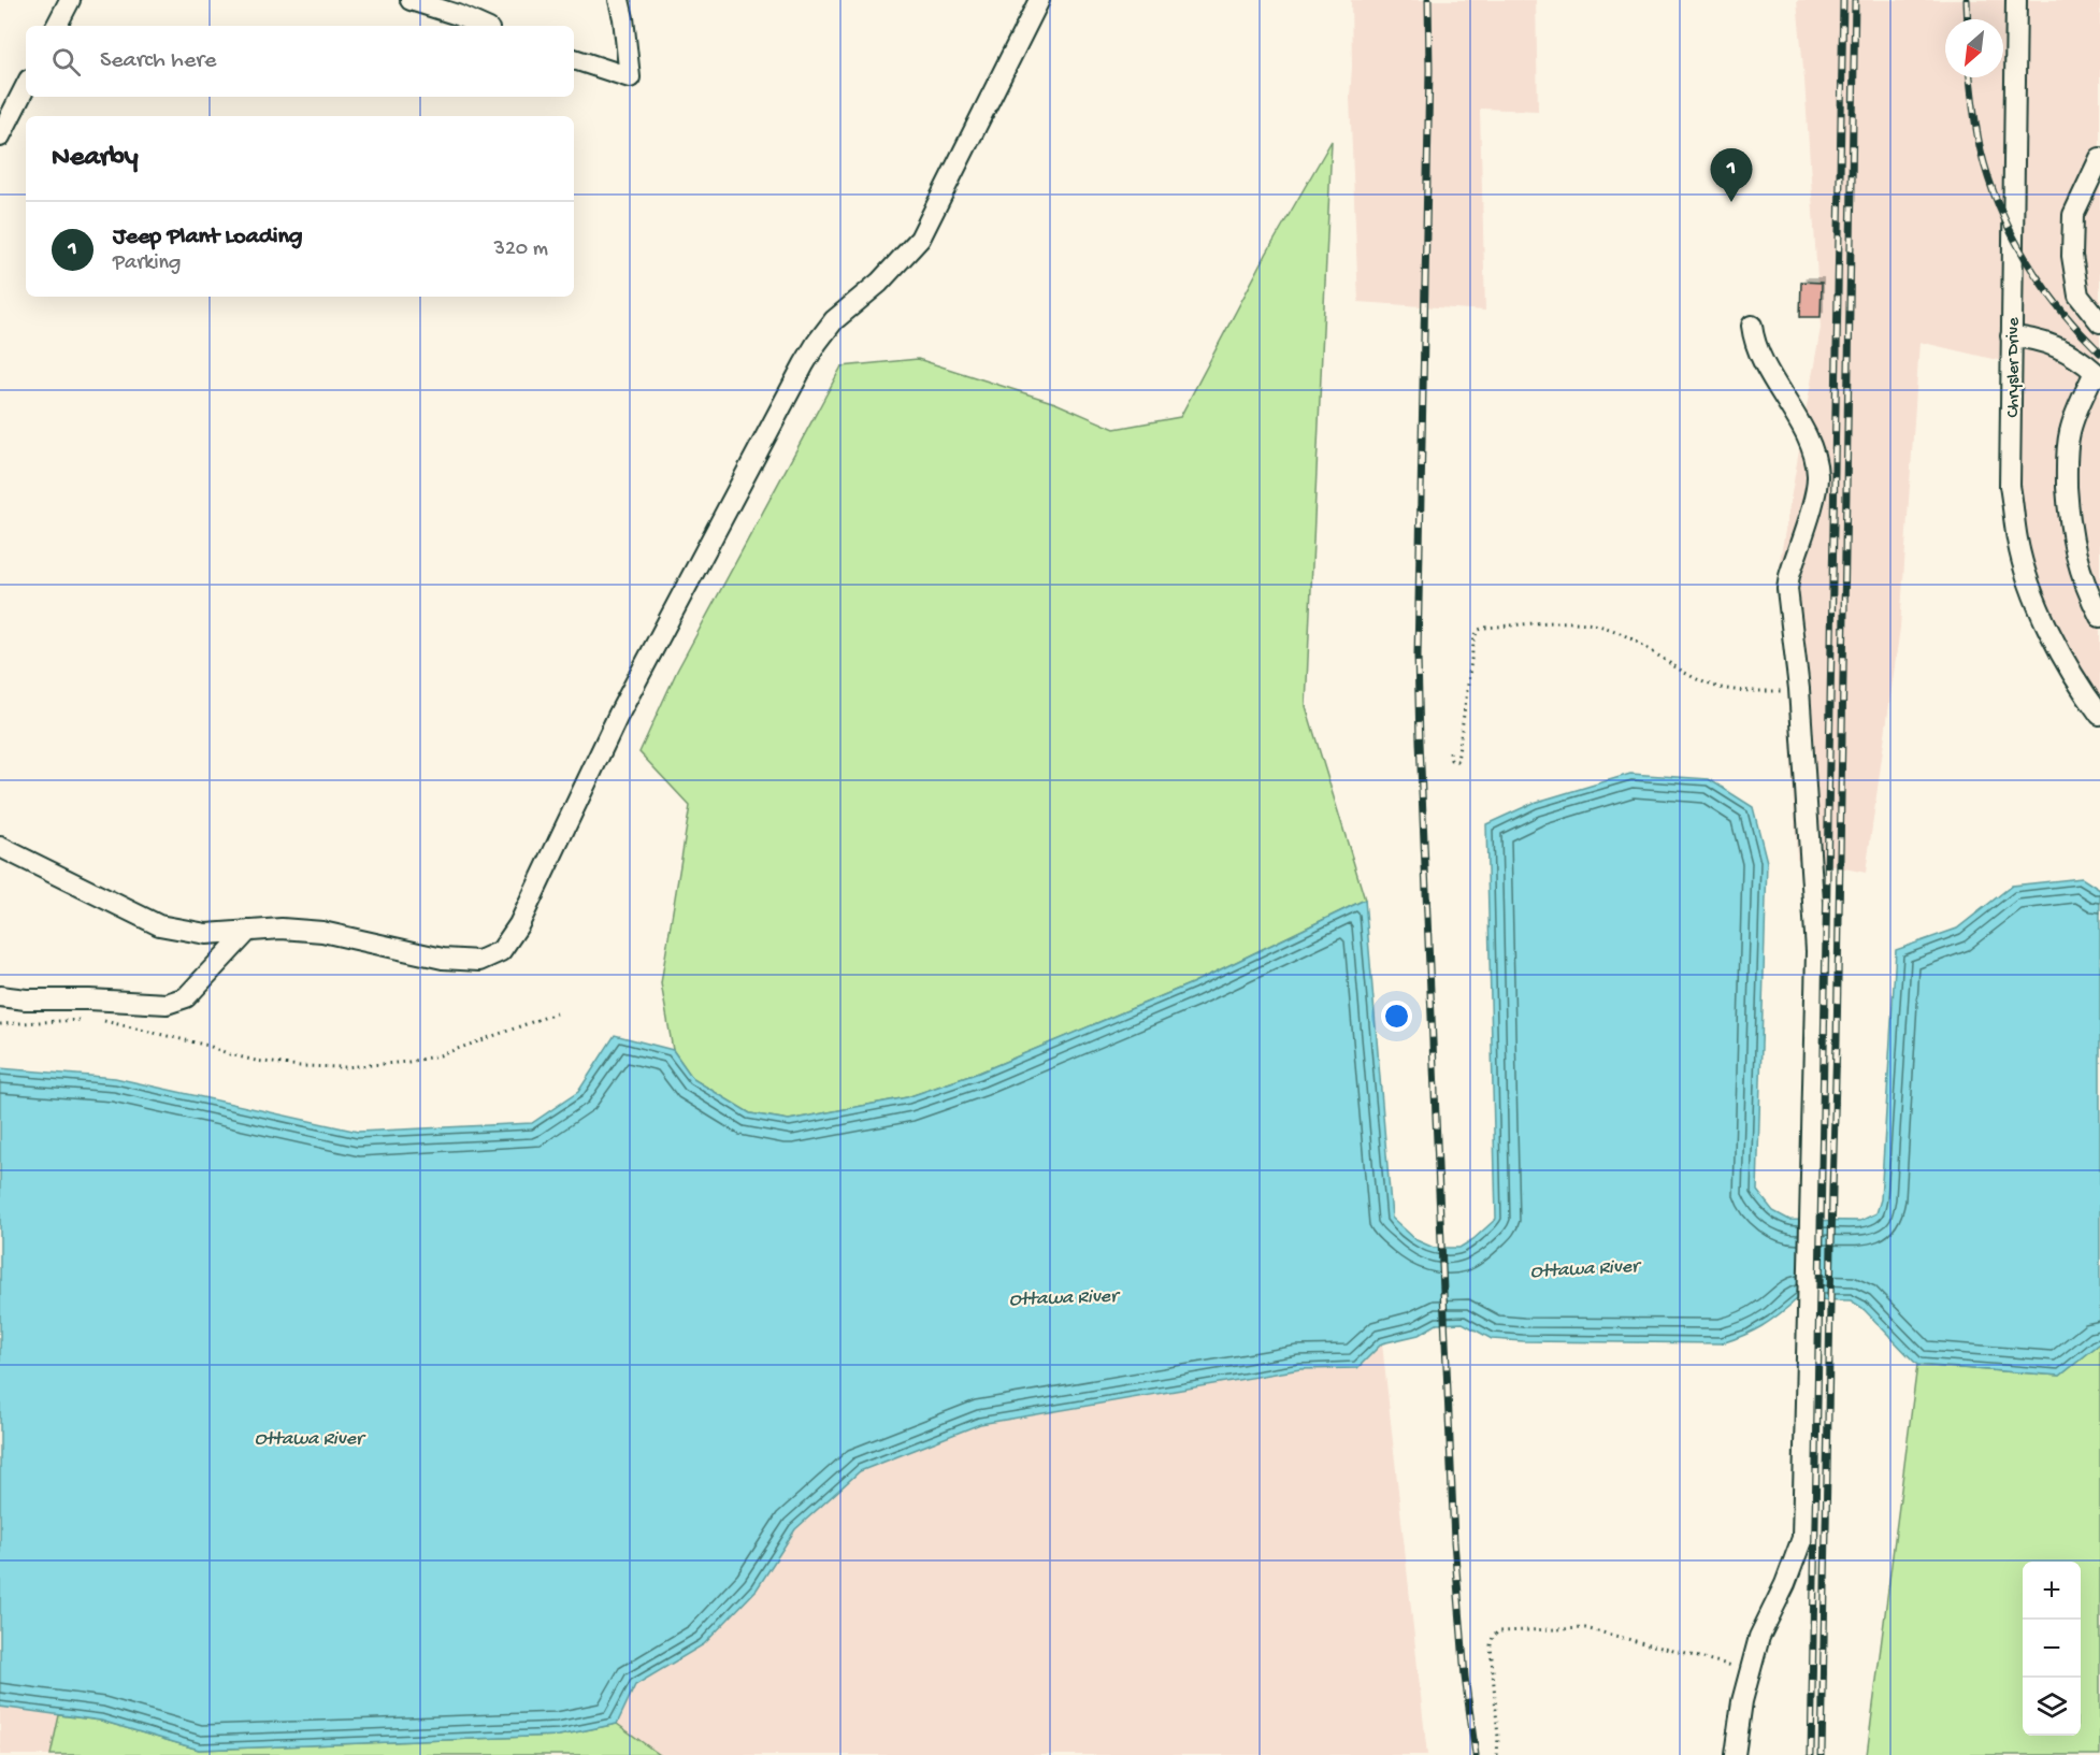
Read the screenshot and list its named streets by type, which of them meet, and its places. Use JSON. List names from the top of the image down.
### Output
{
  "streets": {
    "street": ["Chrysler Drive"]
  },
  "water": ["Ottawa River"],
  "north": "bottom left",
  "page": {
    "search": "Search here",
    "heading": "Nearby",
    "pins": "1",
    "list": [
      {
        "mark": "1",
        "name": "Jeep Plant Loading",
        "note": "Parking",
        "value": "320 m"
      }
    ],
    "map_buttons": ["+", "−"]
  }
}
